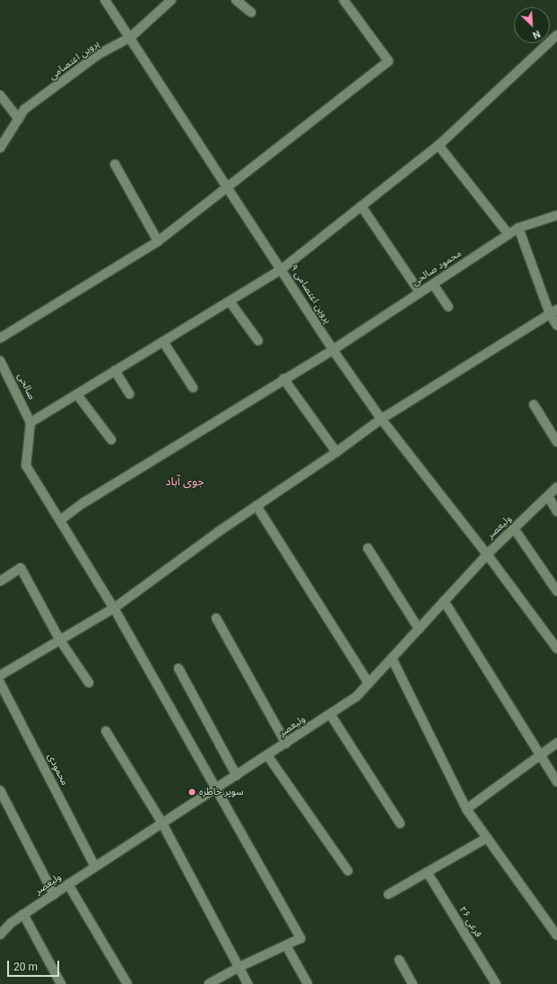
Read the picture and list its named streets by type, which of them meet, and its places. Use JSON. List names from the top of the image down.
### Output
{
  "streets": {
    "street": [
      "پروین اعتصامی",
      "محمود صالحی",
      "پروین اعتصامی ۹",
      "صالحی",
      "ولیعصر",
      "محمودی",
      "فرعی ۲۶"
    ]
  },
  "crossings": [
    ["پروین اعتصامی", "پروین اعتصامی ۹"],
    ["محمود صالحی", "پروین اعتصامی ۹"],
    ["پروین اعتصامی ۹", "ولیعصر"],
    ["ولیعصر", "محمودی"]
  ],
  "districts": ["جوی آباد"],
  "places": ["سوپر خاطره"],
  "scale_bar": "20 m",
  "north": "bottom right"
}
